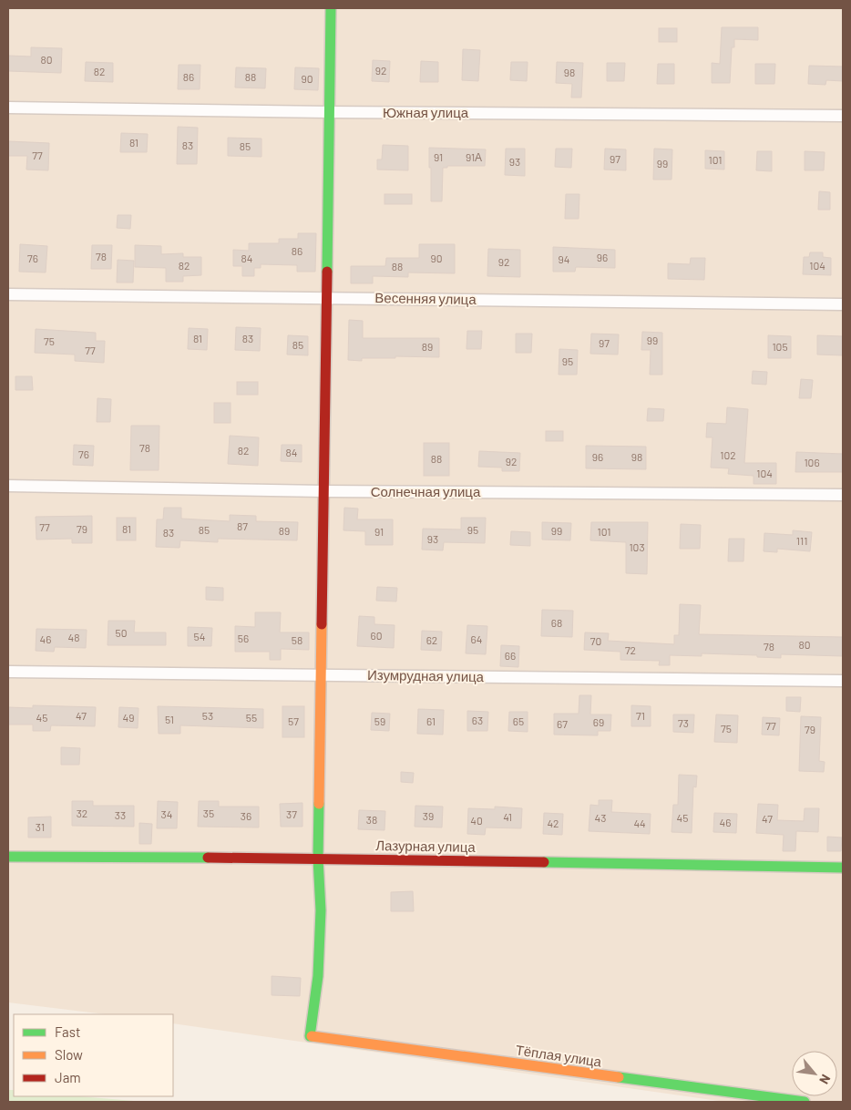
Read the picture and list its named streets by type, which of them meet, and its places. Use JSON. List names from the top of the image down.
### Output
{
  "streets": {
    "street": [
      "Южная улица",
      "Весенняя улица",
      "Солнечная улица",
      "Изумрудная улица",
      "Лазурная улица",
      "Тёплая улица"
    ]
  },
  "crossings": [
    ["Лазурная улица", "Тёплая улица"]
  ],
  "house_numbers": [
    "80",
    "92",
    "82",
    "98",
    "86",
    "88",
    "90",
    "81",
    "83",
    "85",
    "77",
    "91",
    "91А",
    "97",
    "101",
    "93",
    "99",
    "86",
    "78",
    "96",
    "76",
    "84",
    "90",
    "94",
    "92",
    "82",
    "104",
    "88",
    "81",
    "83",
    "99",
    "75",
    "97",
    "85",
    "89",
    "105",
    "77",
    "95",
    "78",
    "82",
    "84",
    "76",
    "102",
    "96",
    "98",
    "88",
    "92",
    "106",
    "104",
    "87",
    "77",
    "79",
    "81",
    "85",
    "95",
    "89",
    "99",
    "91",
    "101",
    "83",
    "93",
    "111",
    "103",
    "68",
    "50",
    "60",
    "54",
    "48",
    "56",
    "46",
    "64",
    "58",
    "62",
    "70",
    "80",
    "78",
    "72",
    "66",
    "47",
    "53",
    "71",
    "45",
    "49",
    "55",
    "51",
    "63",
    "57",
    "59",
    "61",
    "65",
    "69",
    "73",
    "67",
    "77",
    "75",
    "79",
    "32",
    "35",
    "34",
    "37",
    "33",
    "36",
    "39",
    "41",
    "43",
    "45",
    "47",
    "38",
    "40",
    "46",
    "42",
    "44",
    "31"
  ],
  "legend": ["Fast", "Slow", "Jam"],
  "north": "bottom right"
}
